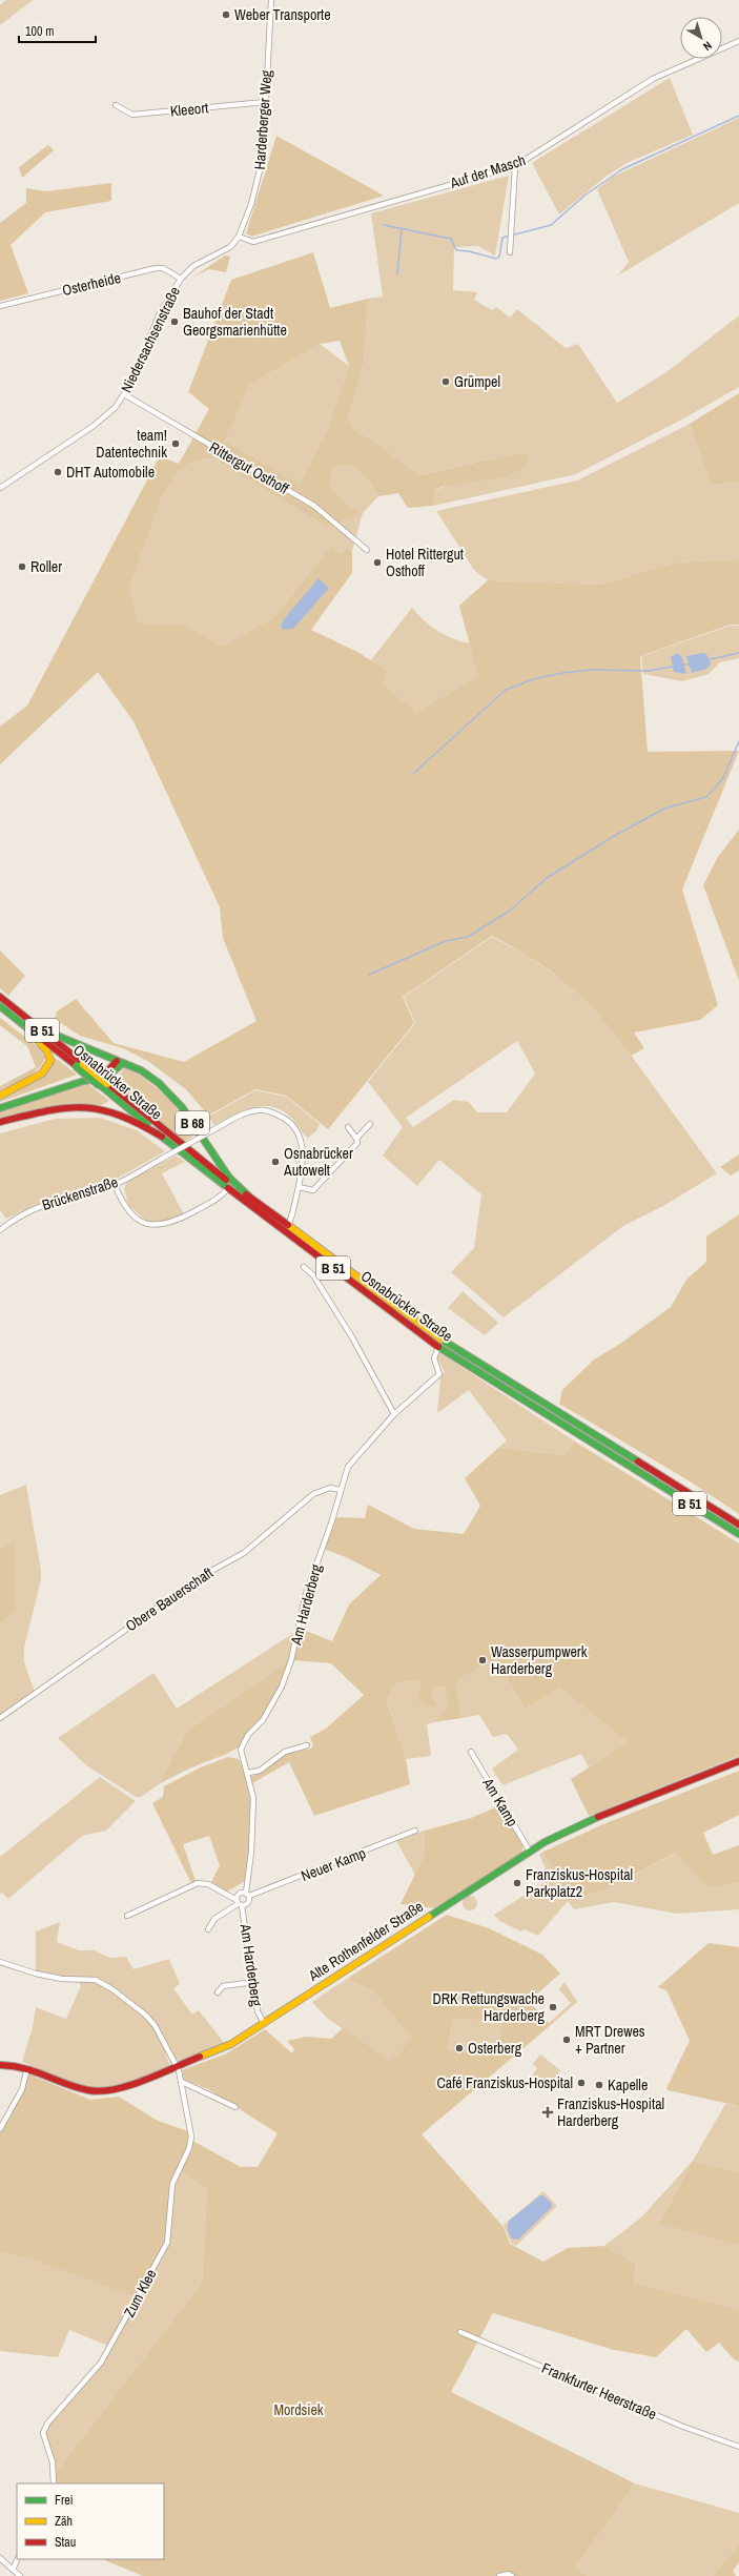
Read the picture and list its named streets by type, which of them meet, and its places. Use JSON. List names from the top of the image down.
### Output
{
  "streets": {
    "main road": [
      "B 51",
      "Osnabrücker Straße",
      "B 68",
      "Alte Rothenfelder Straße"
    ],
    "street": [
      "Kleeort",
      "Harderberger Weg",
      "Auf der Masch",
      "Osterheide",
      "Niedersachsenstraße",
      "Rittergut Osthoff",
      "Brückenstraße",
      "Obere Bauerschaft",
      "Am Harderberg",
      "Am Kamp",
      "Neuer Kamp",
      "Zum Klee",
      "Frankfurter Heerstraße"
    ]
  },
  "crossings": [
    ["Kleeort", "Harderberger Weg"],
    ["Harderberger Weg", "Auf der Masch"],
    ["Harderberger Weg", "Niedersachsenstraße"],
    ["Auf der Masch", "Niedersachsenstraße"],
    ["Osterheide", "Niedersachsenstraße"],
    ["Niedersachsenstraße", "Rittergut Osthoff"],
    ["Osnabrücker Straße", "B 68"],
    ["Osnabrücker Straße", "Brückenstraße"],
    ["Osnabrücker Straße", "Am Harderberg"],
    ["Obere Bauerschaft", "Am Harderberg"],
    ["Am Harderberg", "Neuer Kamp"],
    ["Am Harderberg", "Alte Rothenfelder Straße"],
    ["Am Kamp", "Alte Rothenfelder Straße"],
    ["Alte Rothenfelder Straße", "Zum Klee"]
  ],
  "parks": ["Mordsiek"],
  "places": {
    "other": [
      "Weber Transporte",
      "Bauhof der Stadt Georgsmarienhütte",
      "Grümpel",
      "team! Datentechnik",
      "DHT Automobile",
      "Hotel Rittergut Osthoff",
      "Roller",
      "Osnabrücker Autowelt",
      "Wasserpumpwerk Harderberg",
      "Franziskus-Hospital Parkplatz2",
      "DRK Rettungswache Harderberg",
      "MRT Drewes + Partner",
      "Osterberg",
      "Café Franziskus-Hospital",
      "Kapelle"
    ],
    "health": ["Franziskus-Hospital Harderberg"]
  },
  "legend": ["Frei", "Zäh", "Stau"],
  "scale_bar": "100 m",
  "north": "bottom right"
}
